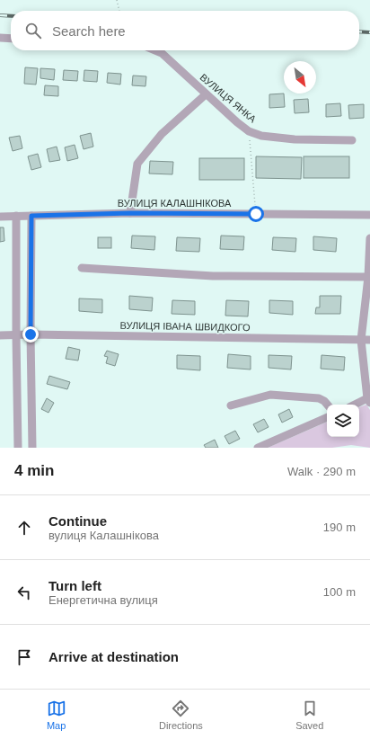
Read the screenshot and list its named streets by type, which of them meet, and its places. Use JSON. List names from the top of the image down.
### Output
{
  "streets": {
    "street": ["ВУЛИЦЯ ЯНКА", "ВУЛИЦЯ КАЛАШНІКОВА", "ВУЛИЦЯ ІВАНА ШВИДКОГО"]
  },
  "north": "bottom right",
  "page": {
    "search": "Search here",
    "heading": ["4 min", "Walk · 290 m"],
    "list": [
      ["Continue", "вулиця Калашнікова", "190 m"],
      ["Turn left", "Енергетична вулиця", "100 m"],
      "Arrive at destination"
    ],
    "nav": ["Map", "Directions", "Saved"]
  }
}
